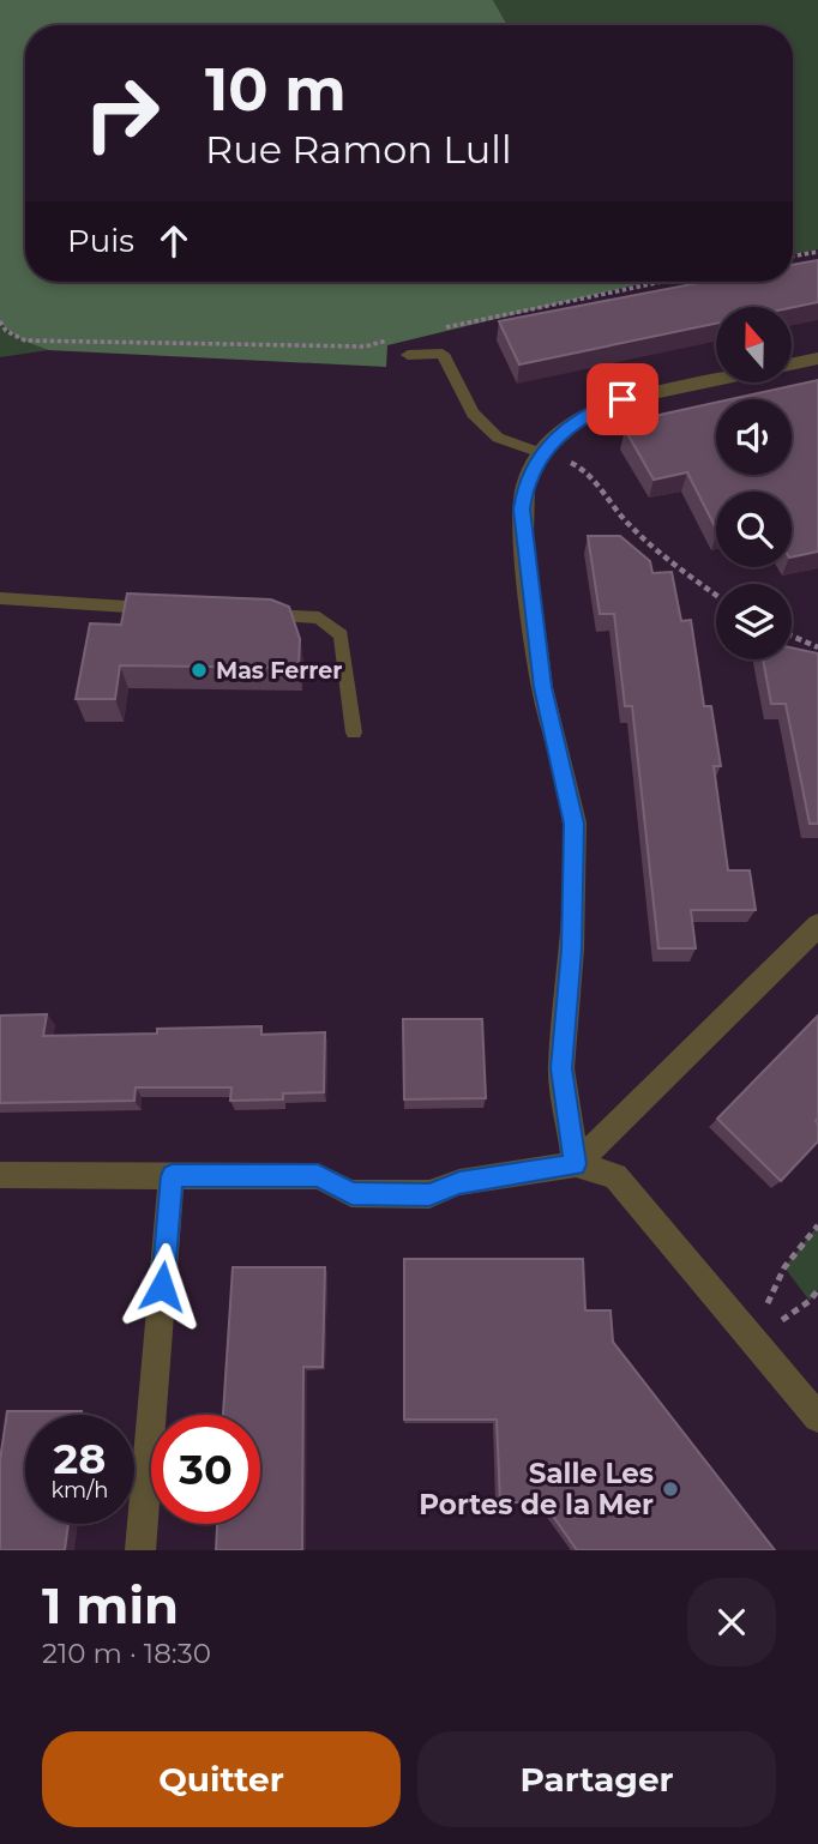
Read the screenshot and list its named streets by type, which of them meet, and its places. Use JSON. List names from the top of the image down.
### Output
{
  "places": ["Mas Ferrer", "Salle Les Portes de la Mer"],
  "north": "top",
  "page": {
    "turn": ["10 m", "Rue Ramon Lull"],
    "then": "Puis",
    "speed": "28 km/h",
    "limit": "30",
    "heading": ["1 min", "210 m · 18:30"],
    "buttons": ["Quitter", "Partager"]
  }
}
